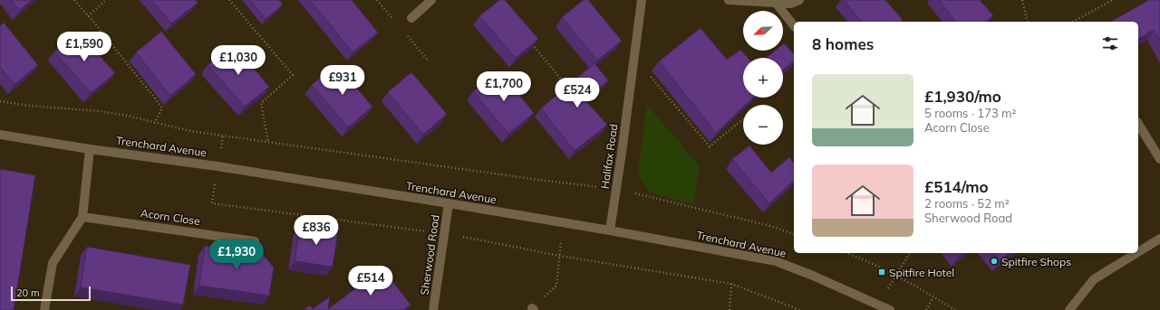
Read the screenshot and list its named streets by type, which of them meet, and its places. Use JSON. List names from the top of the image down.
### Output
{
  "streets": {
    "street": [
      "Trenchard Avenue",
      "Halifax Road",
      "Acorn Close",
      "Sherwood Road"
    ]
  },
  "crossings": [
    ["Trenchard Avenue", "Halifax Road"],
    ["Trenchard Avenue", "Sherwood Road"]
  ],
  "places": {
    "other": ["Spitfire Shops"],
    "transit": ["Spitfire Hotel"]
  },
  "scale_bar": "20 m",
  "north": "bottom left",
  "page": {
    "map_buttons": ["+", "−"],
    "heading": "8 homes",
    "price": [
      "£1,590",
      "£1,030",
      "£931",
      "£1,700",
      "£524",
      "£836",
      "£1,930",
      "£514"
    ],
    "list": [
      {
        "name": "£1,930/mo",
        "note": "5 rooms · 173 m² · Acorn Close"
      },
      {
        "name": "£514/mo",
        "note": "2 rooms · 52 m² · Sherwood Road"
      }
    ],
    "scale": "20 m"
  }
}
